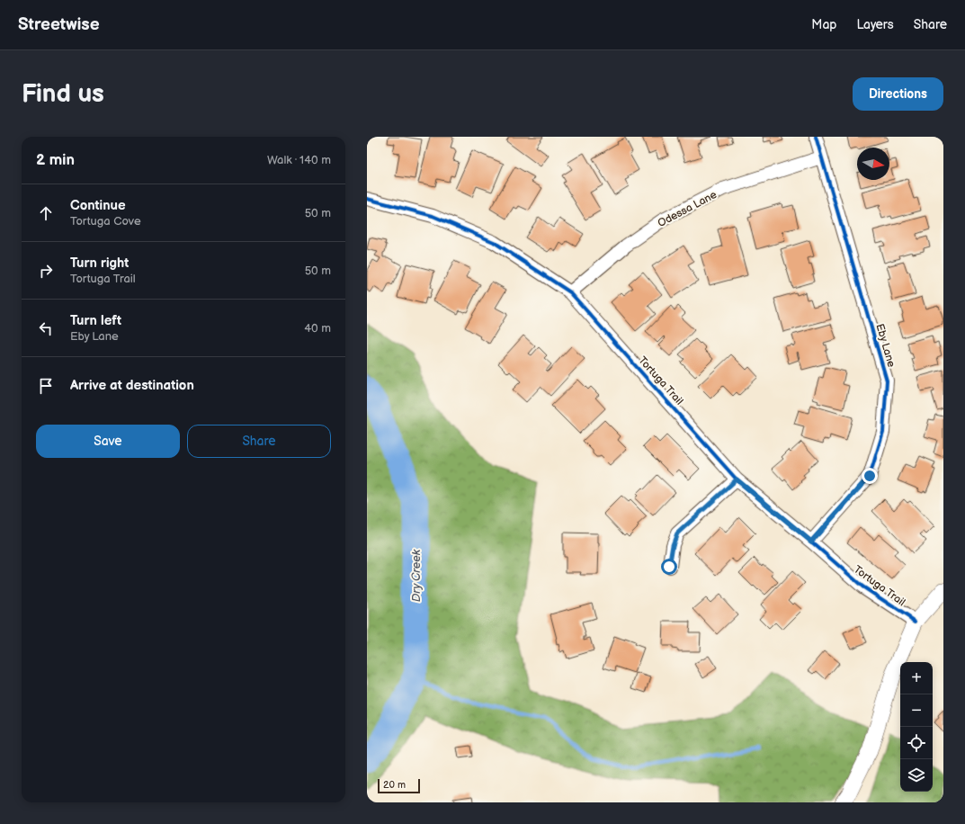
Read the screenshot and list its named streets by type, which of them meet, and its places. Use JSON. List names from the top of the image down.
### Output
{
  "streets": {
    "street": ["Odessa Lane", "Eby Lane", "Tortuga Trail"]
  },
  "crossings": [
    ["Odessa Lane", "Eby Lane"],
    ["Odessa Lane", "Tortuga Trail"],
    ["Eby Lane", "Tortuga Trail"]
  ],
  "water": ["Dry Creek"],
  "scale_bar": "20 m",
  "north": "right",
  "page": {
    "header": "Streetwise",
    "nav": ["Map", "Layers", "Share"],
    "buttons": [
      "Directions",
      ["Save", "Share"]
    ],
    "title": "Find us",
    "heading": ["2 min", "Walk · 140 m"],
    "list": [
      ["Continue", "Tortuga Cove", "50 m"],
      ["Turn right", "Tortuga Trail", "50 m"],
      ["Turn left", "Eby Lane", "40 m"],
      "Arrive at destination"
    ],
    "map_buttons": ["+", "−"],
    "scale": "20 m"
  }
}
